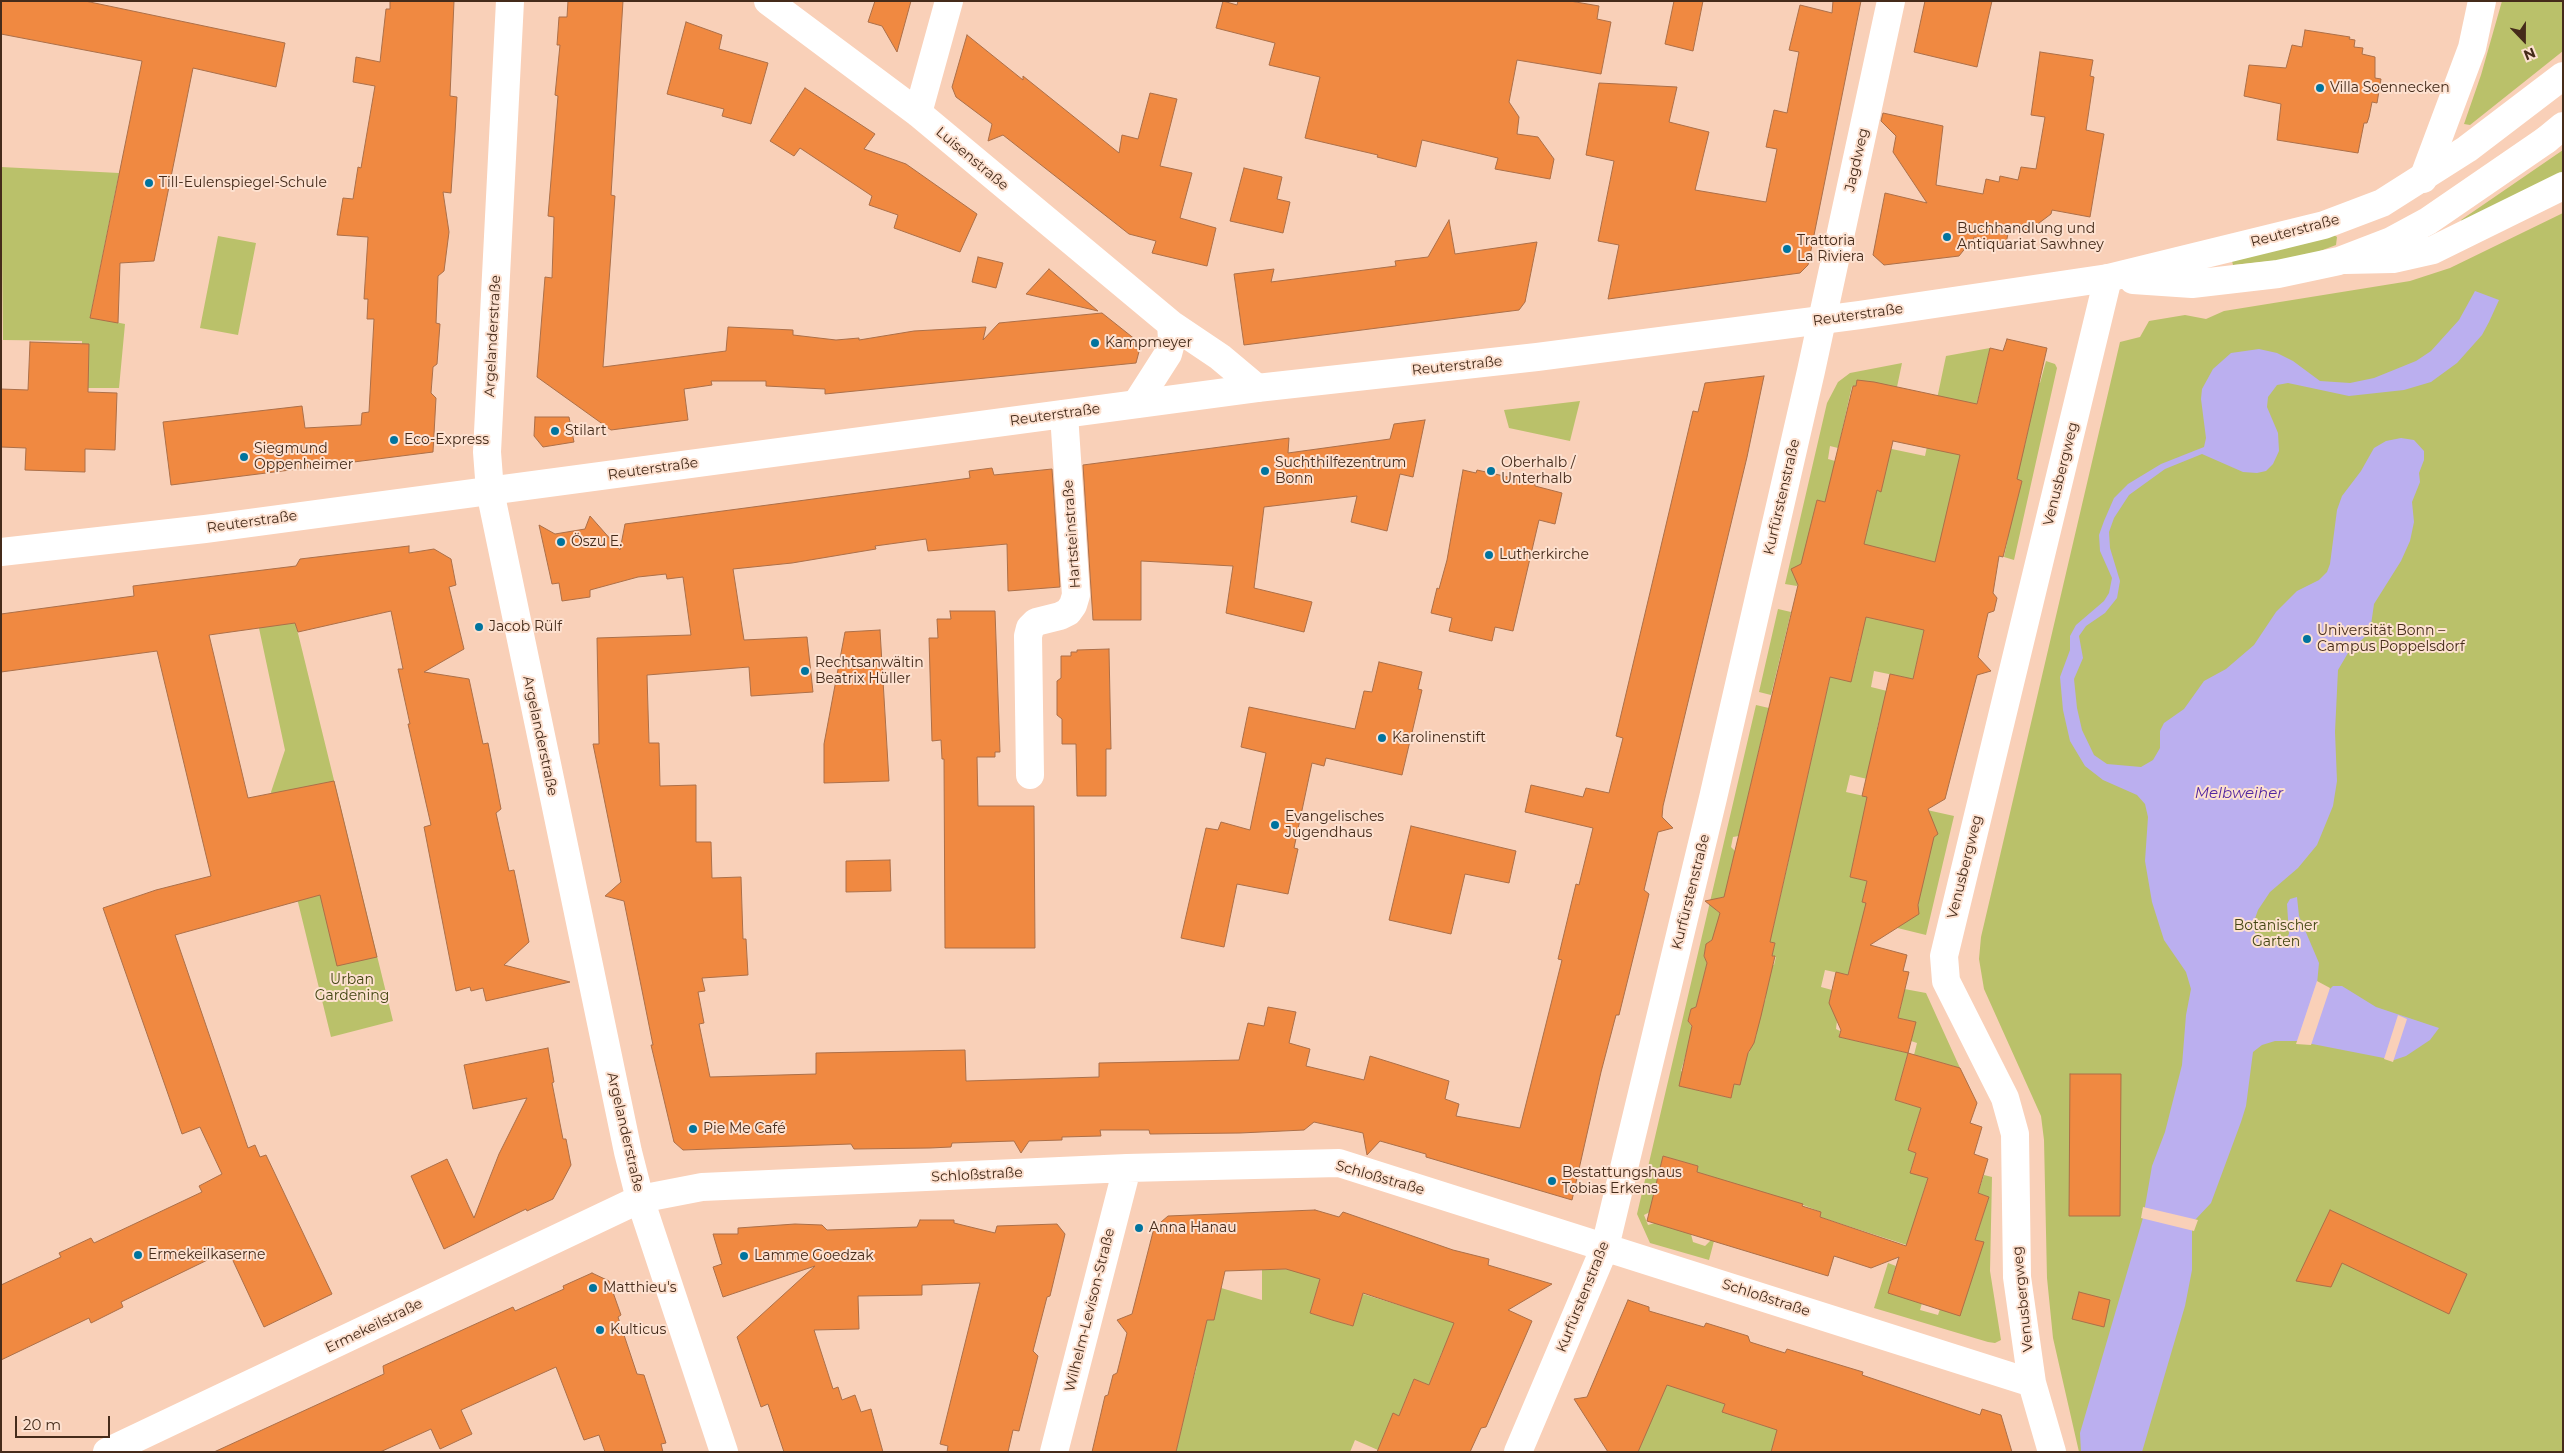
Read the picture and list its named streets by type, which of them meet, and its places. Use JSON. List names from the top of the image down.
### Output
{
  "streets": {
    "street": [
      "Luisenstraße",
      "Jagdweg",
      "Reuterstraße",
      "Argelanderstraße",
      "Venusbergweg",
      "Kurfürstenstraße",
      "Hartsteinstraße",
      "Schloßstraße",
      "Wilhelm-Levison-Straße",
      "Ermekeilstraße"
    ]
  },
  "crossings": [
    ["Luisenstraße", "Reuterstraße"],
    ["Jagdweg", "Reuterstraße"],
    ["Jagdweg", "Kurfürstenstraße"],
    ["Reuterstraße", "Argelanderstraße"],
    ["Reuterstraße", "Venusbergweg"],
    ["Reuterstraße", "Kurfürstenstraße"],
    ["Reuterstraße", "Hartsteinstraße"],
    ["Argelanderstraße", "Schloßstraße"],
    ["Argelanderstraße", "Ermekeilstraße"],
    ["Venusbergweg", "Schloßstraße"],
    ["Kurfürstenstraße", "Schloßstraße"],
    ["Schloßstraße", "Wilhelm-Levison-Straße"],
    ["Schloßstraße", "Ermekeilstraße"]
  ],
  "water": ["Melbweiher"],
  "parks": ["Botanischer Garten", "Urban Gardening"],
  "places": [
    "Villa Soennecken",
    "Till-Eulenspiegel-Schule",
    "Buchhandlung und Antiquariat Sawhney",
    "Trattoria La Riviera",
    "Kampmeyer",
    "Stilart",
    "Eco-Express",
    "Siegmund Oppenheimer",
    "Suchthilfezentrum Bonn",
    "Oberhalb / Unterhalb",
    "Öszu E.",
    "Lutherkirche",
    "Jacob Rülf",
    "Universität Bonn – Campus Poppelsdorf",
    "Rechtsanwältin Beatrix Hüller",
    "Karolinenstift",
    "Evangelisches Jugendhaus",
    "Pie Me Café",
    "Bestattungshaus Tobias Erkens",
    "Anna Hanau",
    "Ermekeilkaserne",
    "Lamme Goedzak",
    "Matthieu's",
    "Kulticus"
  ],
  "scale_bar": "20 m",
  "north": "bottom"
}
